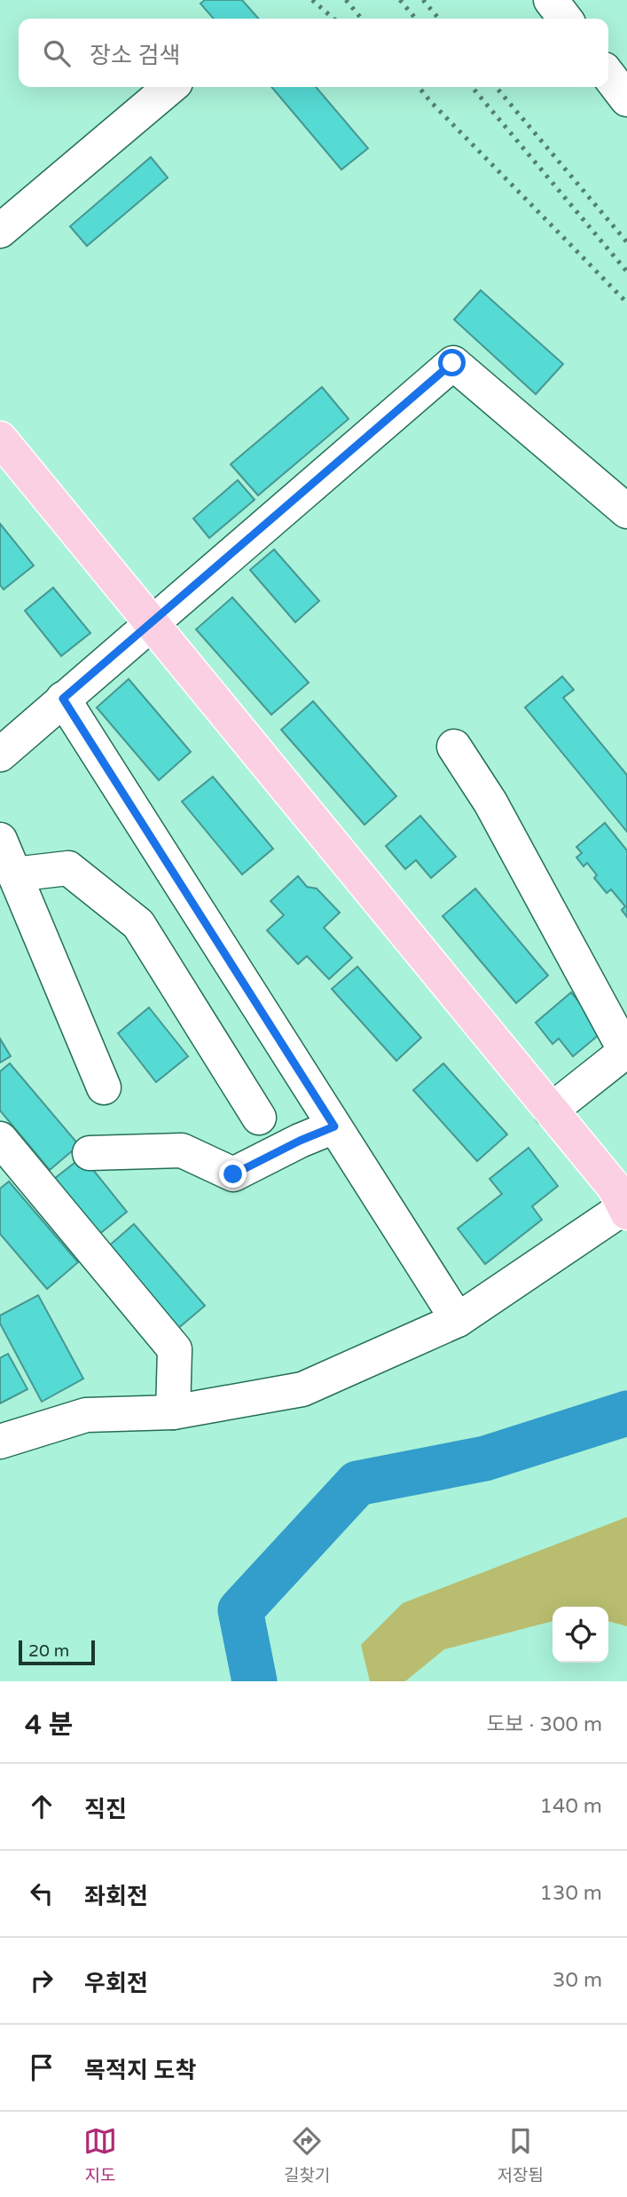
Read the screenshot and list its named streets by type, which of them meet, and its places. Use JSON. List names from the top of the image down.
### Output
{
  "scale_bar": "20 m",
  "page": {
    "search": "장소 검색",
    "scale": "20 m",
    "heading": ["4 분", "도보 · 300 m"],
    "list": [
      ["직진", "140 m"],
      ["좌회전", "130 m"],
      ["우회전", "30 m"],
      "목적지 도착"
    ],
    "nav": ["지도", "길찾기", "저장됨"]
  }
}
